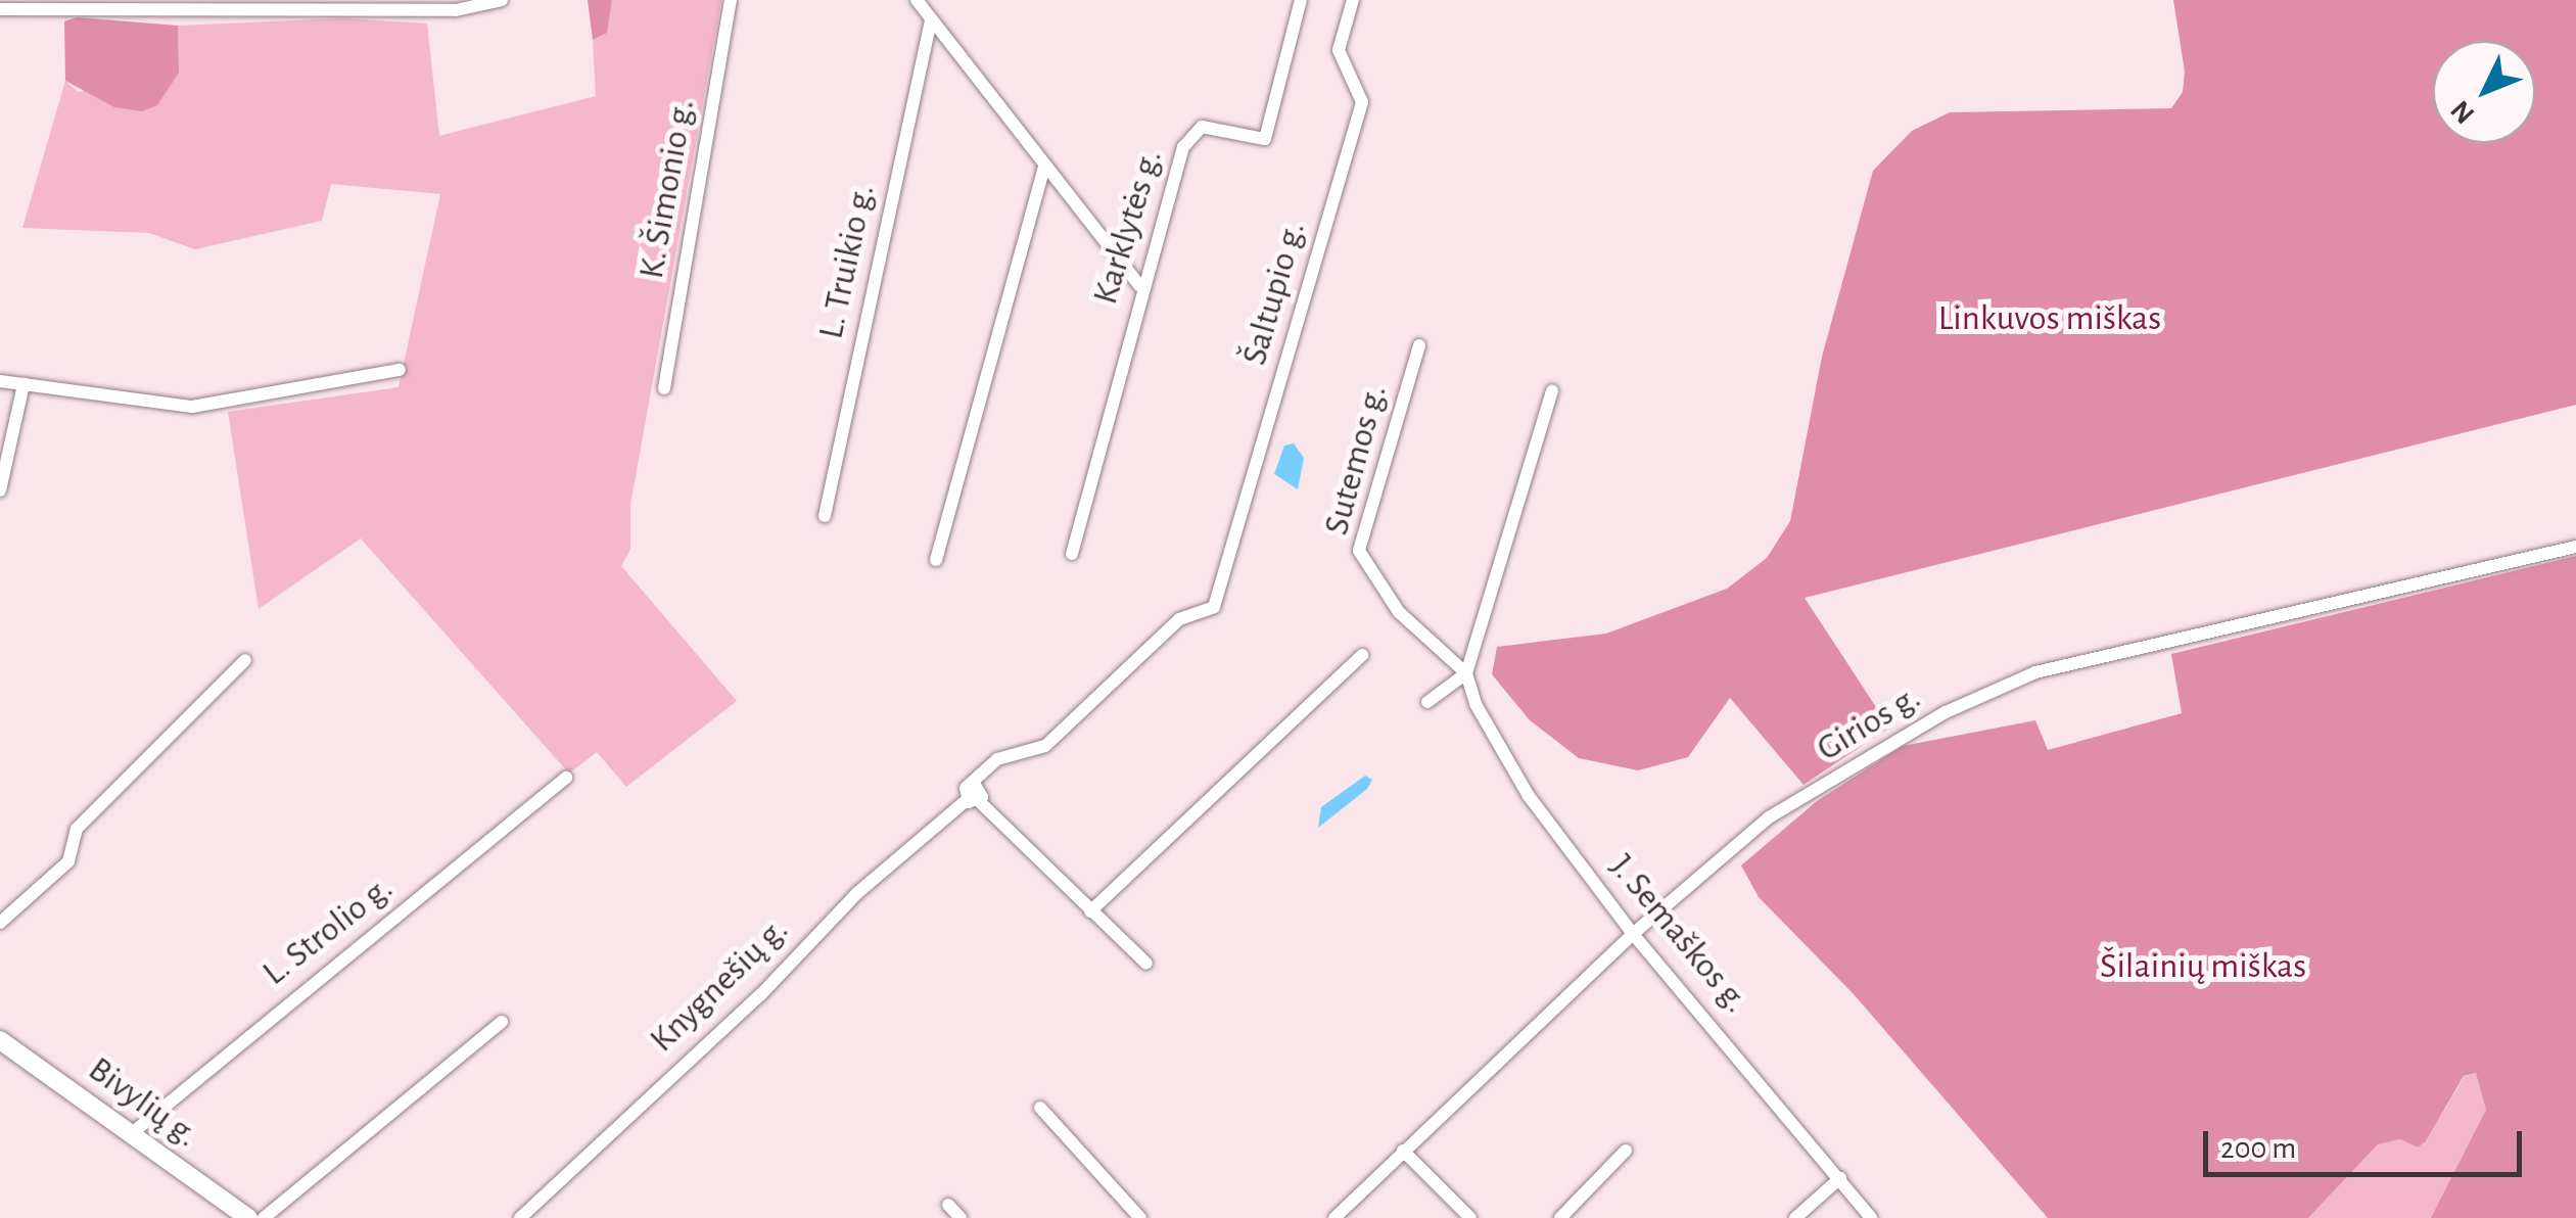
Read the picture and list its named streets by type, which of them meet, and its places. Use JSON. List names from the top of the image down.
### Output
{
  "streets": {
    "street": [
      "K. Šimonio g.",
      "Karklytės g.",
      "L. Truikio g.",
      "Šaltupio g.",
      "Sutemos g.",
      "Girios g.",
      "L. Strolio g.",
      "J. Semaškos g.",
      "Knygnešių g.",
      "Bivylių g."
    ]
  },
  "crossings": [
    ["Šaltupio g.", "Knygnešių g."],
    ["Sutemos g.", "J. Semaškos g."],
    ["Girios g.", "J. Semaškos g."],
    ["L. Strolio g.", "Bivylių g."]
  ],
  "parks": ["Linkuvos miškas", "Šilainių miškas"],
  "scale_bar": "200 m",
  "north": "bottom left"
}
